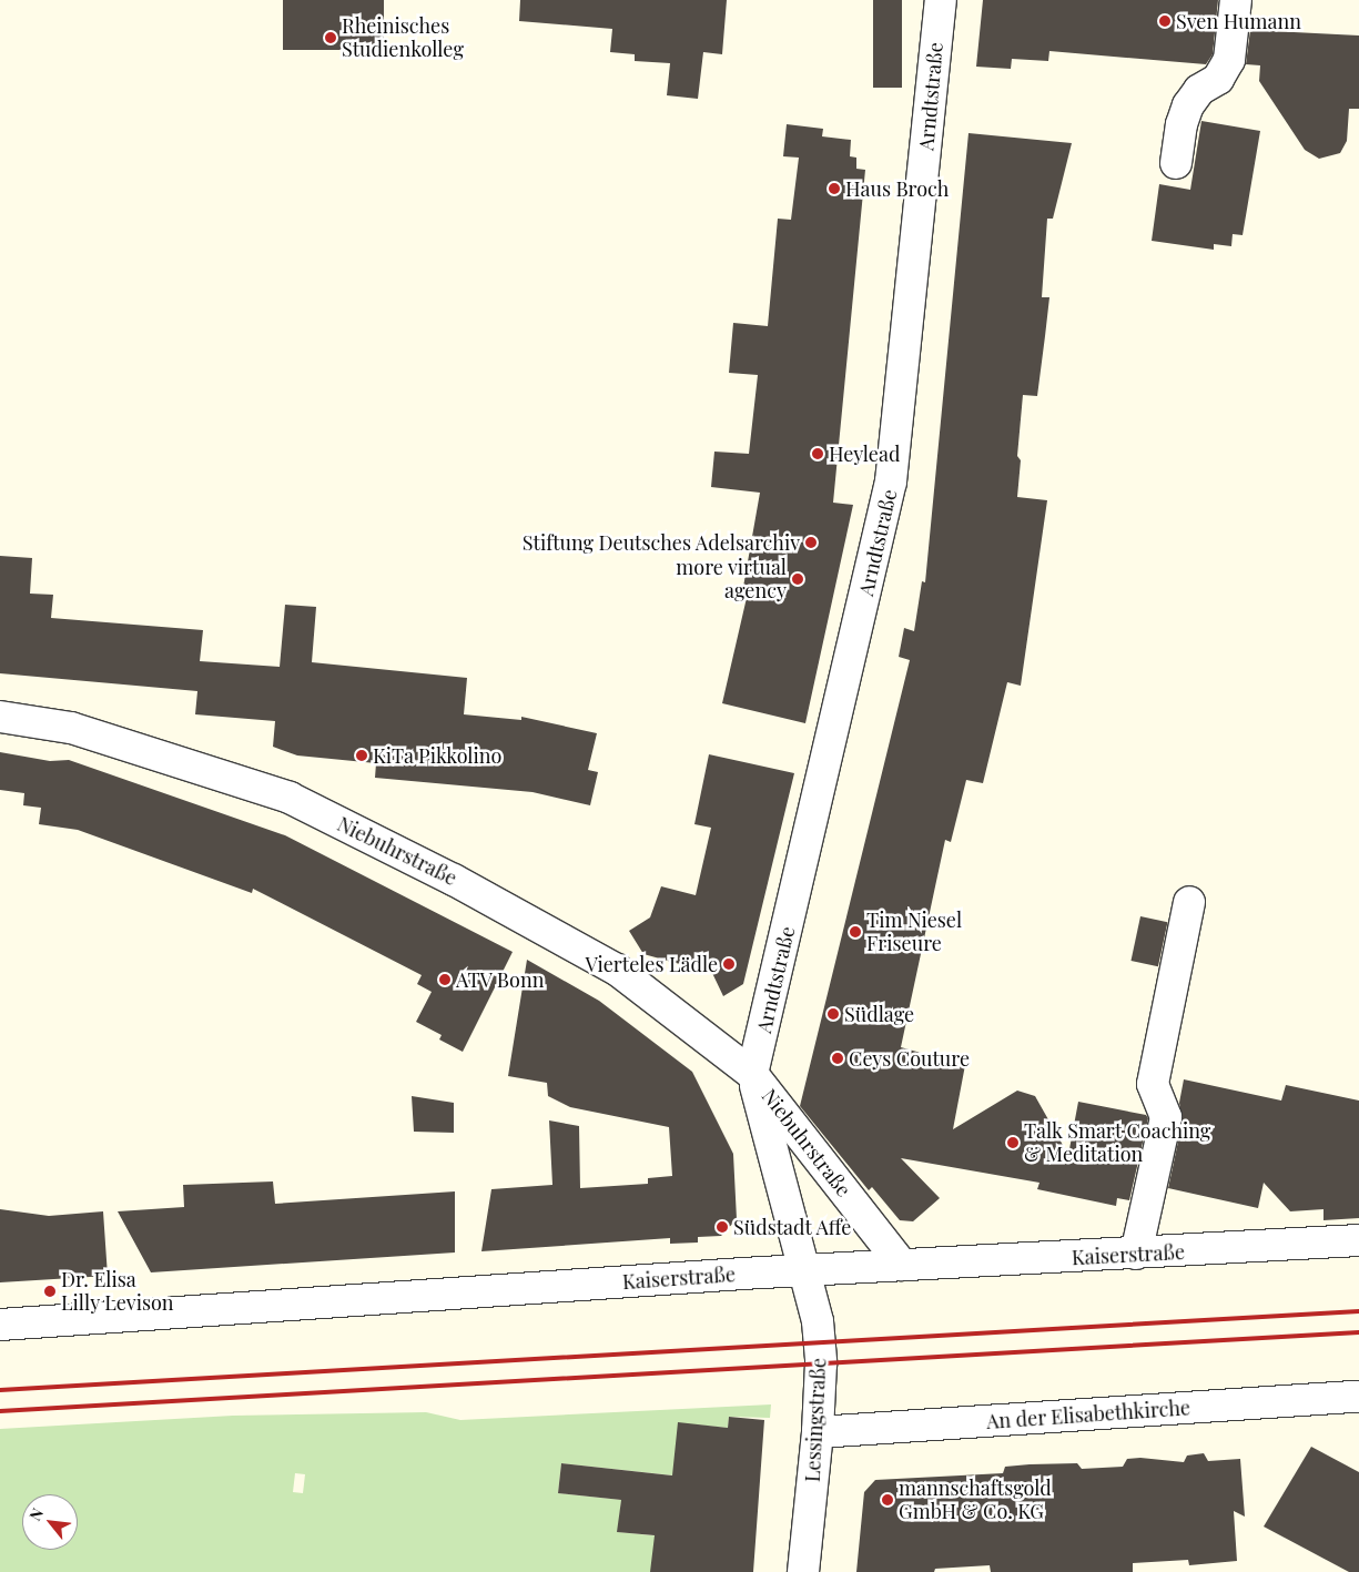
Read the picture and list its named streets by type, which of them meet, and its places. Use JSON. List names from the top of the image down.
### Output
{
  "streets": {
    "street": [
      "Arndtstraße",
      "Niebuhrstraße",
      "Kaiserstraße",
      "An der Elisabethkirche",
      "Lessingstraße"
    ]
  },
  "crossings": [
    ["Arndtstraße", "Niebuhrstraße"],
    ["Niebuhrstraße", "Kaiserstraße"],
    ["Niebuhrstraße", "Lessingstraße"],
    ["Kaiserstraße", "Lessingstraße"],
    ["An der Elisabethkirche", "Lessingstraße"]
  ],
  "places": [
    "Sven Humann",
    "Rheinisches Studienkolleg",
    "Haus Broch",
    "Heylead",
    "Stiftung Deutsches Adelsarchiv",
    "more virtual agency",
    "KiTa Pikkolino",
    "Tim Niesel Friseure",
    "Vierteles Lädle",
    "ATV Bonn",
    "Südlage",
    "Ceys Couture",
    "Talk Smart Coaching & Meditation",
    "Südstadt Affe",
    "Dr. Elisa Lilly Levison",
    "mannschaftsgold GmbH & Co. KG"
  ],
  "north": "top left"
}
